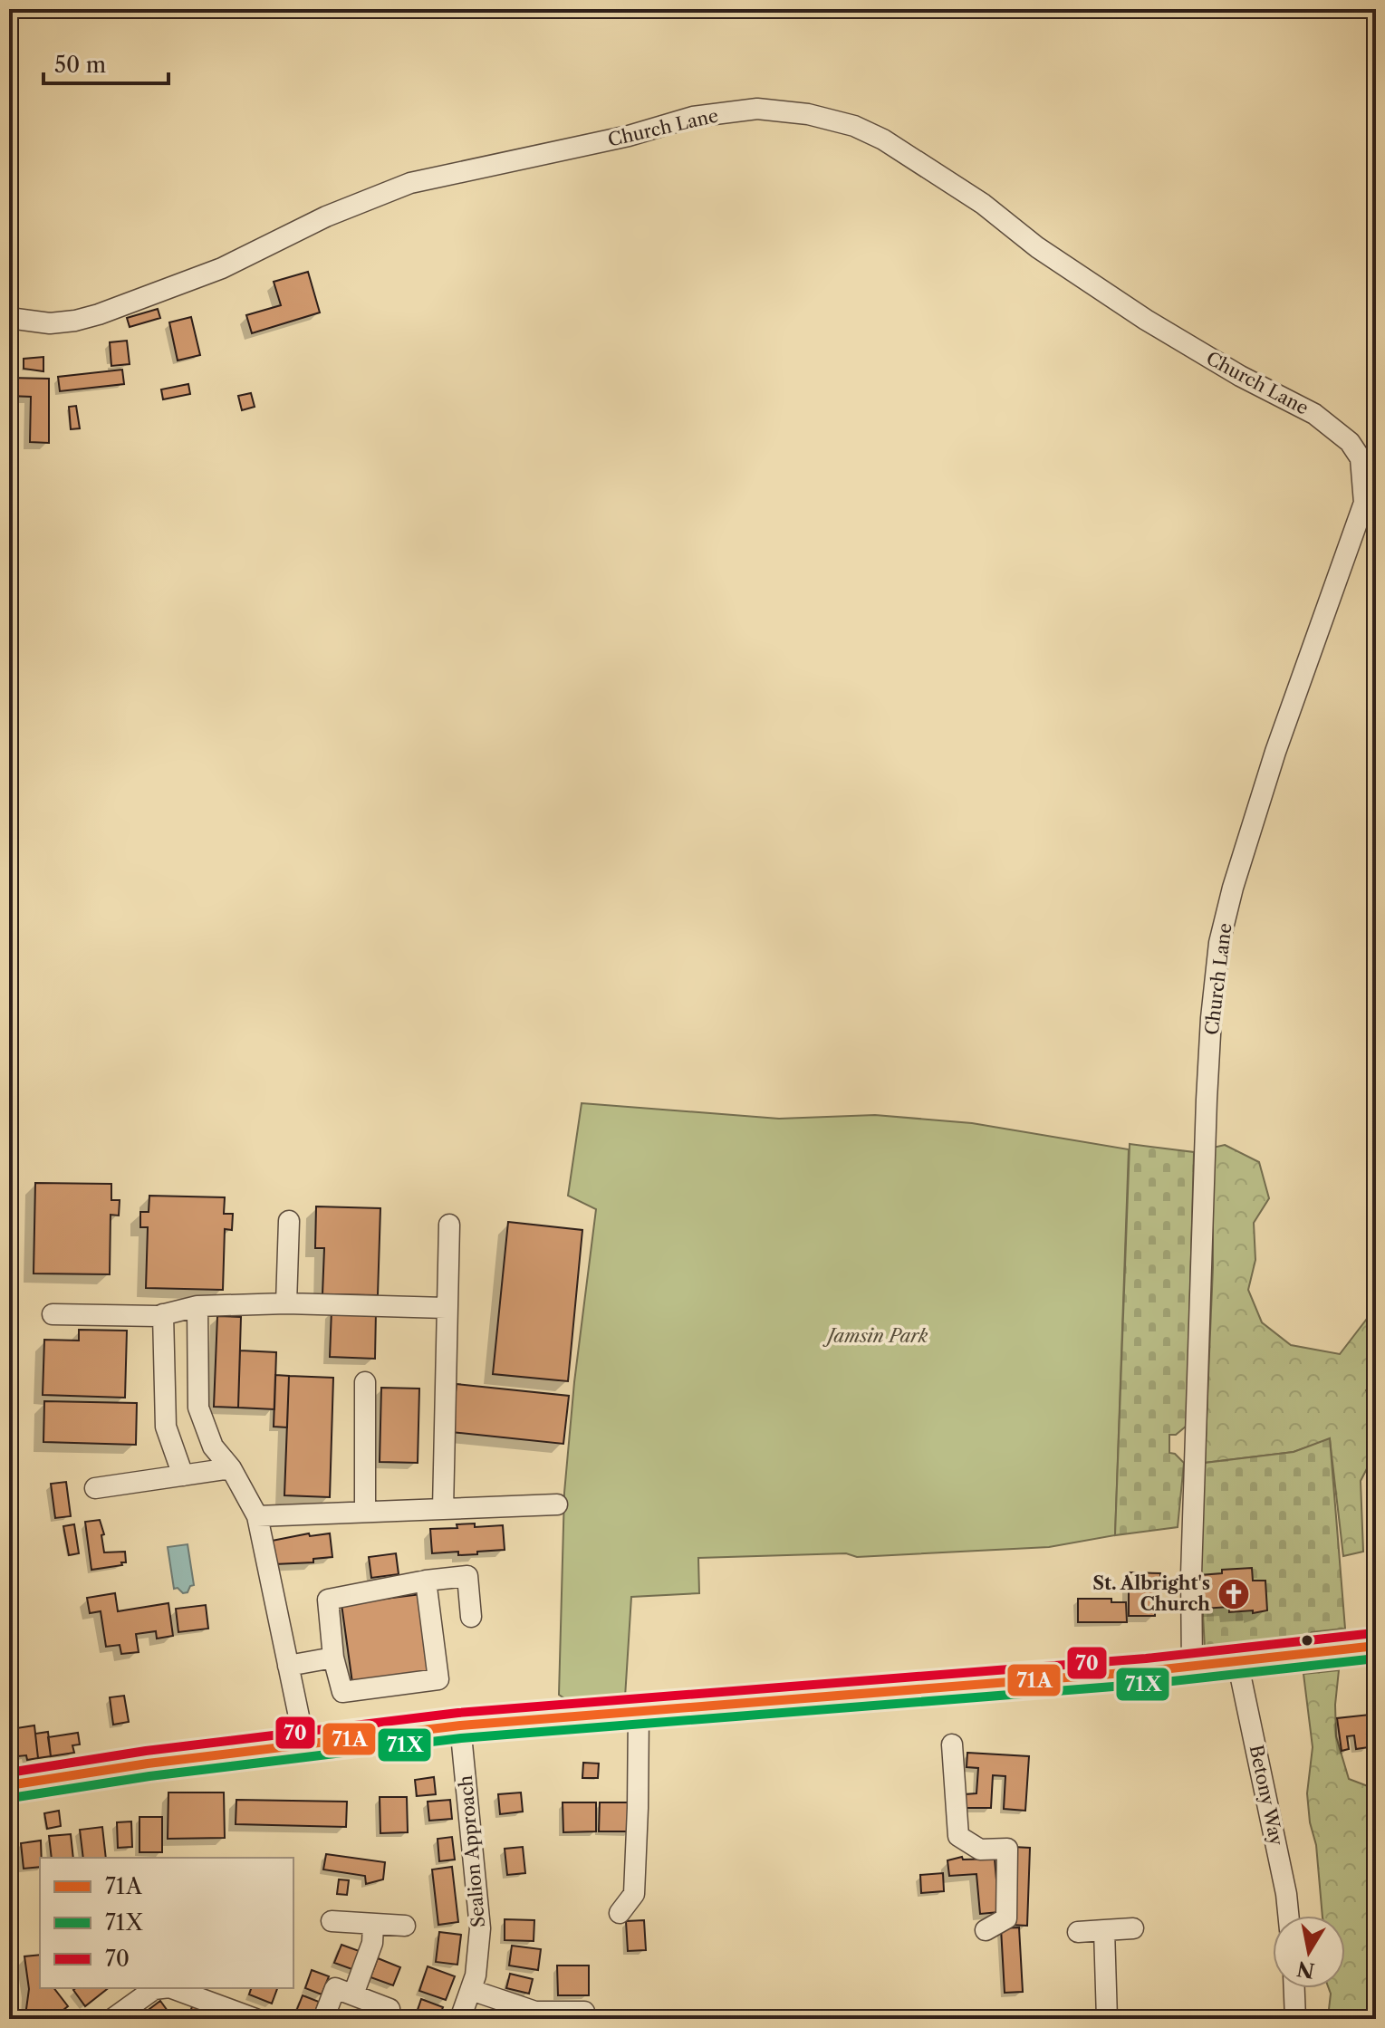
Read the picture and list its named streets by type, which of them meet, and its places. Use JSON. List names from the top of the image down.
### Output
{
  "streets": {
    "street": ["Church Lane", "Betony Way", "Sealion Approach"]
  },
  "parks": ["Jamsin Park"],
  "places": {
    "church": ["St. Albright's Church"]
  },
  "lines": ["transit line 70", "transit line 71A", "transit line 71X"],
  "legend": ["71A", "71X", "70"],
  "scale_bar": "50 m",
  "north": "bottom"
}
